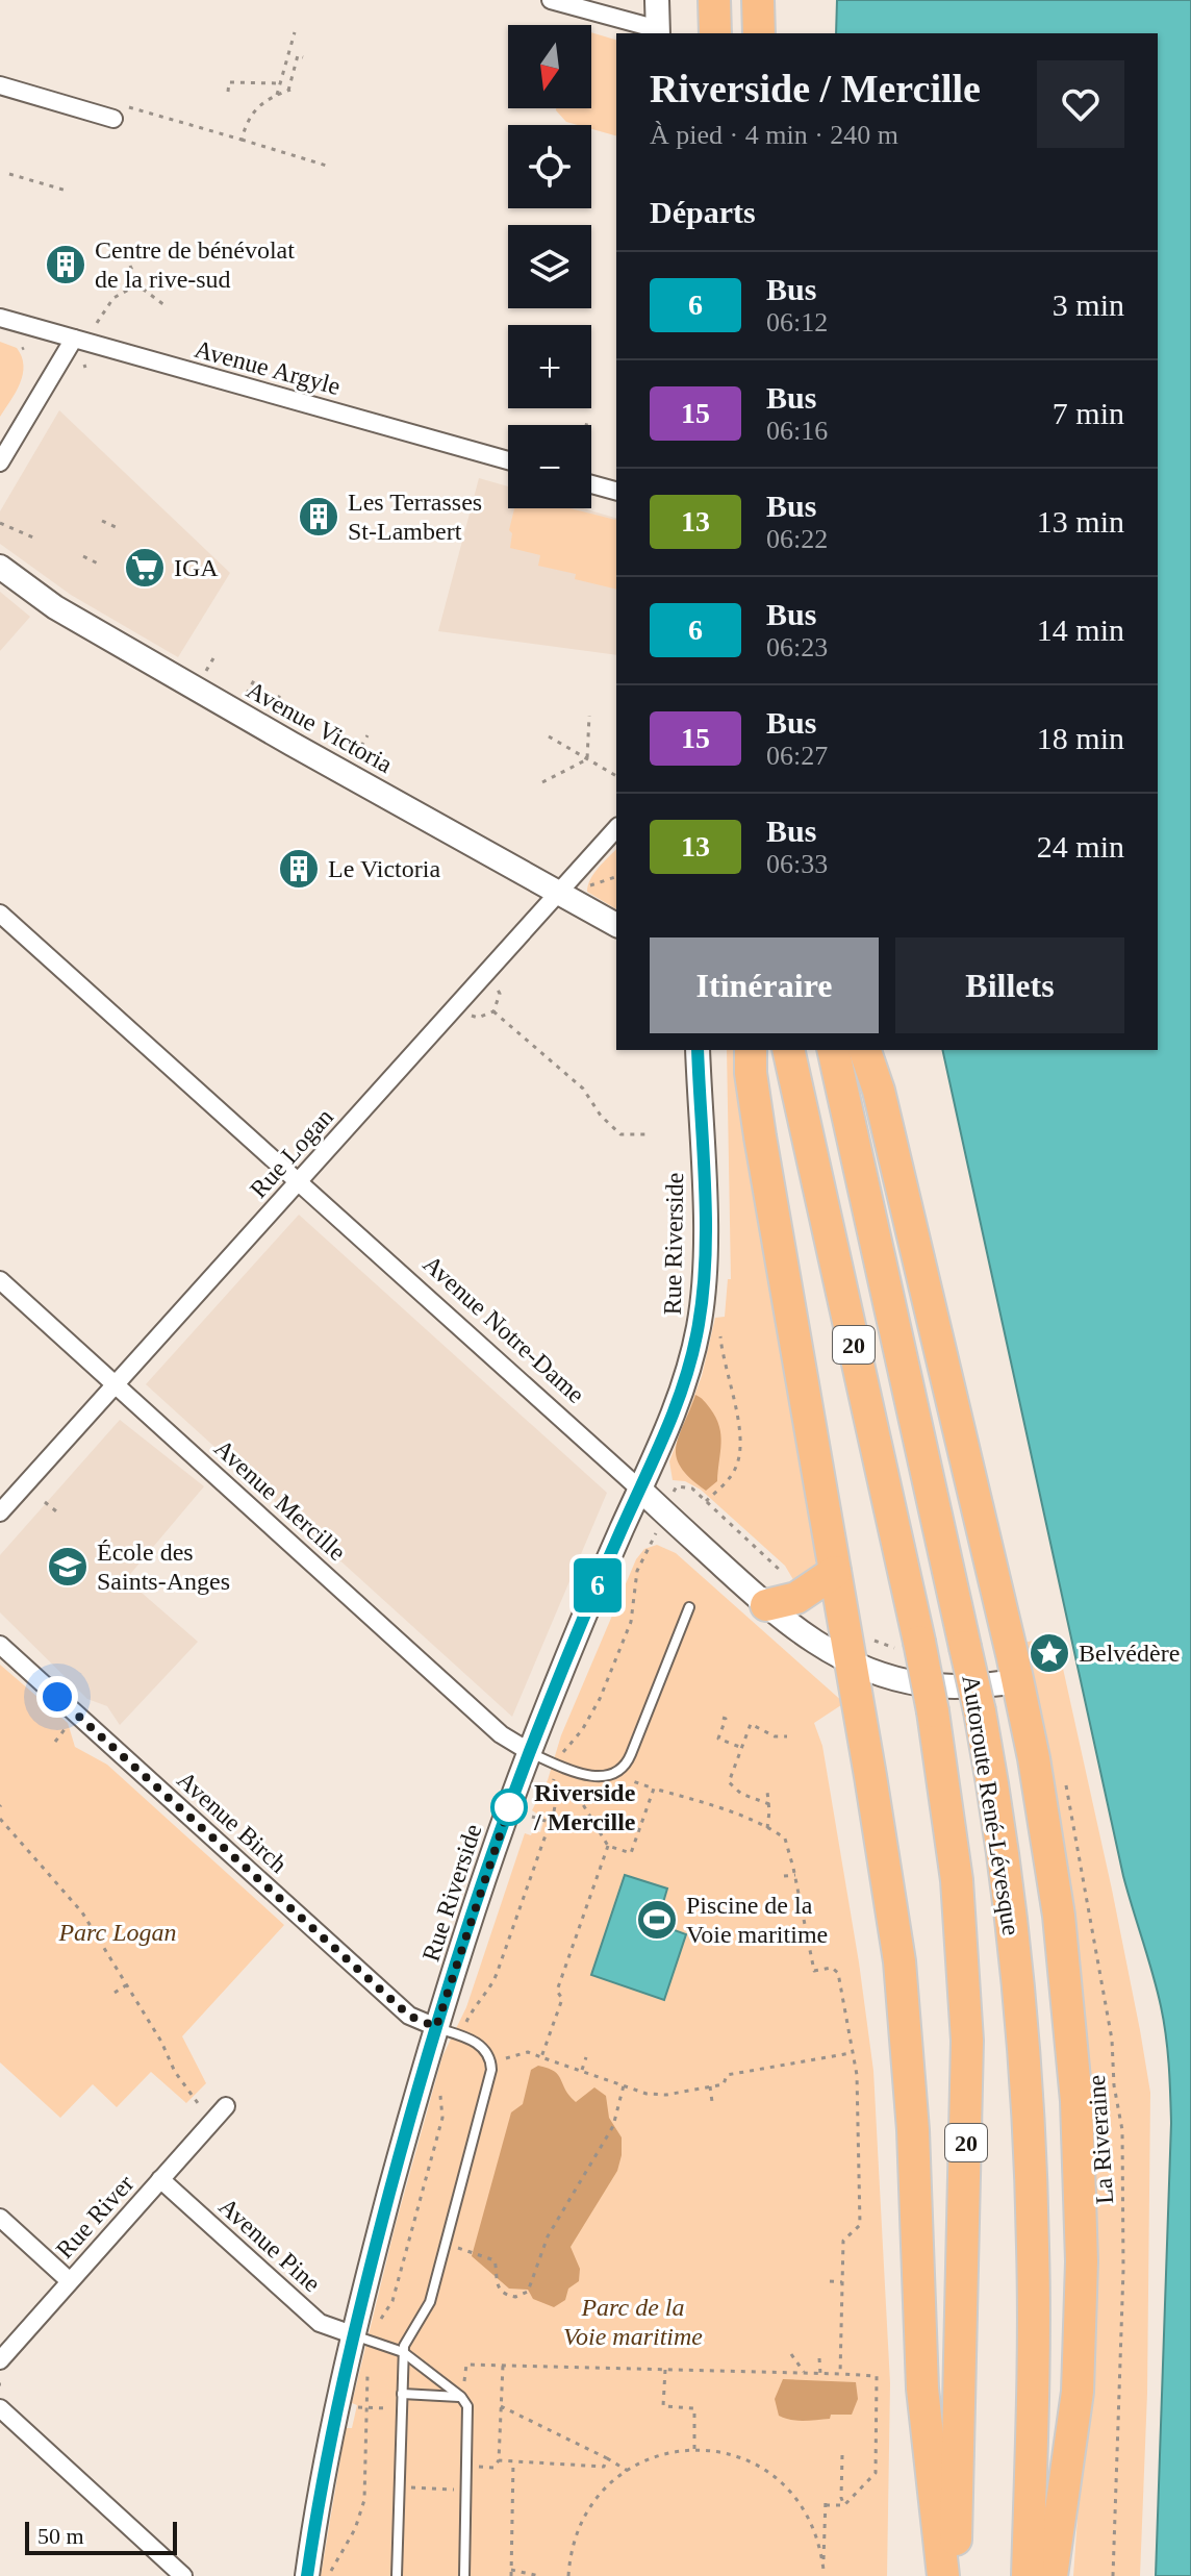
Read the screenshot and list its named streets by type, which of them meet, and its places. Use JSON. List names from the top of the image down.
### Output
{
  "streets": {
    "highway": ["20", "Autoroute René-Lévesque"],
    "street": [
      "Avenue Argyle",
      "Avenue Victoria",
      "Rue Logan",
      "Rue Riverside",
      "Avenue Notre-Dame",
      "Avenue Mercille",
      "Avenue Birch",
      "Rue River",
      "Avenue Pine"
    ],
    "path": ["La Riveraine"]
  },
  "crossings": [
    ["Avenue Victoria", "Rue Logan"],
    ["Rue Logan", "Avenue Notre-Dame"],
    ["Rue Logan", "Avenue Mercille"],
    ["Rue Riverside", "Avenue Notre-Dame"],
    ["Rue Riverside", "Avenue Mercille"],
    ["Rue Riverside", "Avenue Birch"],
    ["Rue Riverside", "Avenue Pine"],
    ["Rue River", "Avenue Pine"]
  ],
  "parks": ["Parc Logan", "Parc de la Voie maritime"],
  "places": {
    "building": ["Centre de bénévolat de la rive-sud", "Les Terrasses St-Lambert", "Le Victoria"],
    "supermarket": ["IGA"],
    "school or university": ["École des Saints-Anges"],
    "place": ["Belvédère"],
    "other": ["Riverside / Mercille"],
    "sports": ["Piscine de la Voie maritime"]
  },
  "lines": ["bus line 6"],
  "scale_bar": "50 m",
  "north": "bottom",
  "page": {
    "on_map": "6",
    "map_buttons": ["+", "−"],
    "heading": [
      ["Riverside / Mercille", "À pied · 4 min · 240 m"],
      "Départs"
    ],
    "list": [
      {
        "mark": "6",
        "name": "Bus",
        "note": "06:12",
        "value": "3 min"
      },
      {
        "mark": "15",
        "name": "Bus",
        "note": "06:16",
        "value": "7 min"
      },
      {
        "mark": "13",
        "name": "Bus",
        "note": "06:22",
        "value": "13 min"
      },
      {
        "mark": "6",
        "name": "Bus",
        "note": "06:23",
        "value": "14 min"
      },
      {
        "mark": "15",
        "name": "Bus",
        "note": "06:27",
        "value": "18 min"
      },
      {
        "mark": "13",
        "name": "Bus",
        "note": "06:33",
        "value": "24 min"
      }
    ],
    "buttons": ["Itinéraire", "Billets"],
    "scale": "50 m"
  }
}
